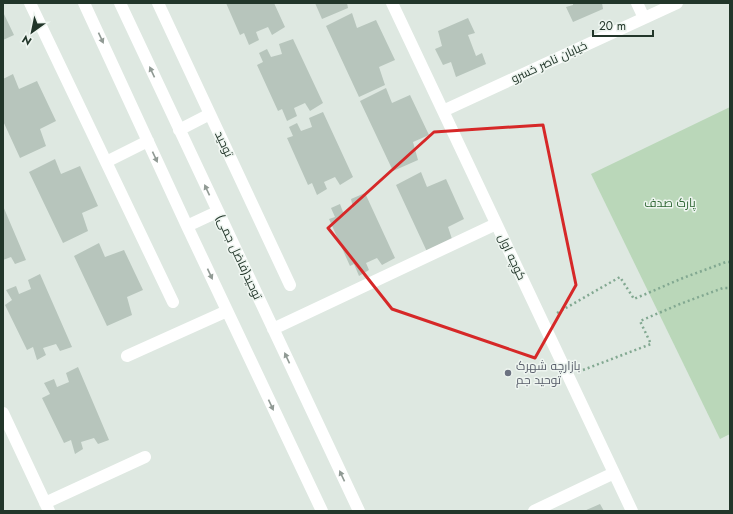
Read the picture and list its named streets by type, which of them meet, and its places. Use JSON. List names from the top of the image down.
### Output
{
  "streets": {
    "street": [
      "خیابان ناصر خسرو",
      "توحید",
      "توحید(فاضل جمی)",
      "کوچه اول"
    ]
  },
  "crossings": [
    ["خیابان ناصر خسرو", "کوچه اول"]
  ],
  "parks": ["پارک صدف"],
  "places": ["بازارچه شهرک توحید جم"],
  "scale_bar": "20 m",
  "north": "bottom left"
}
